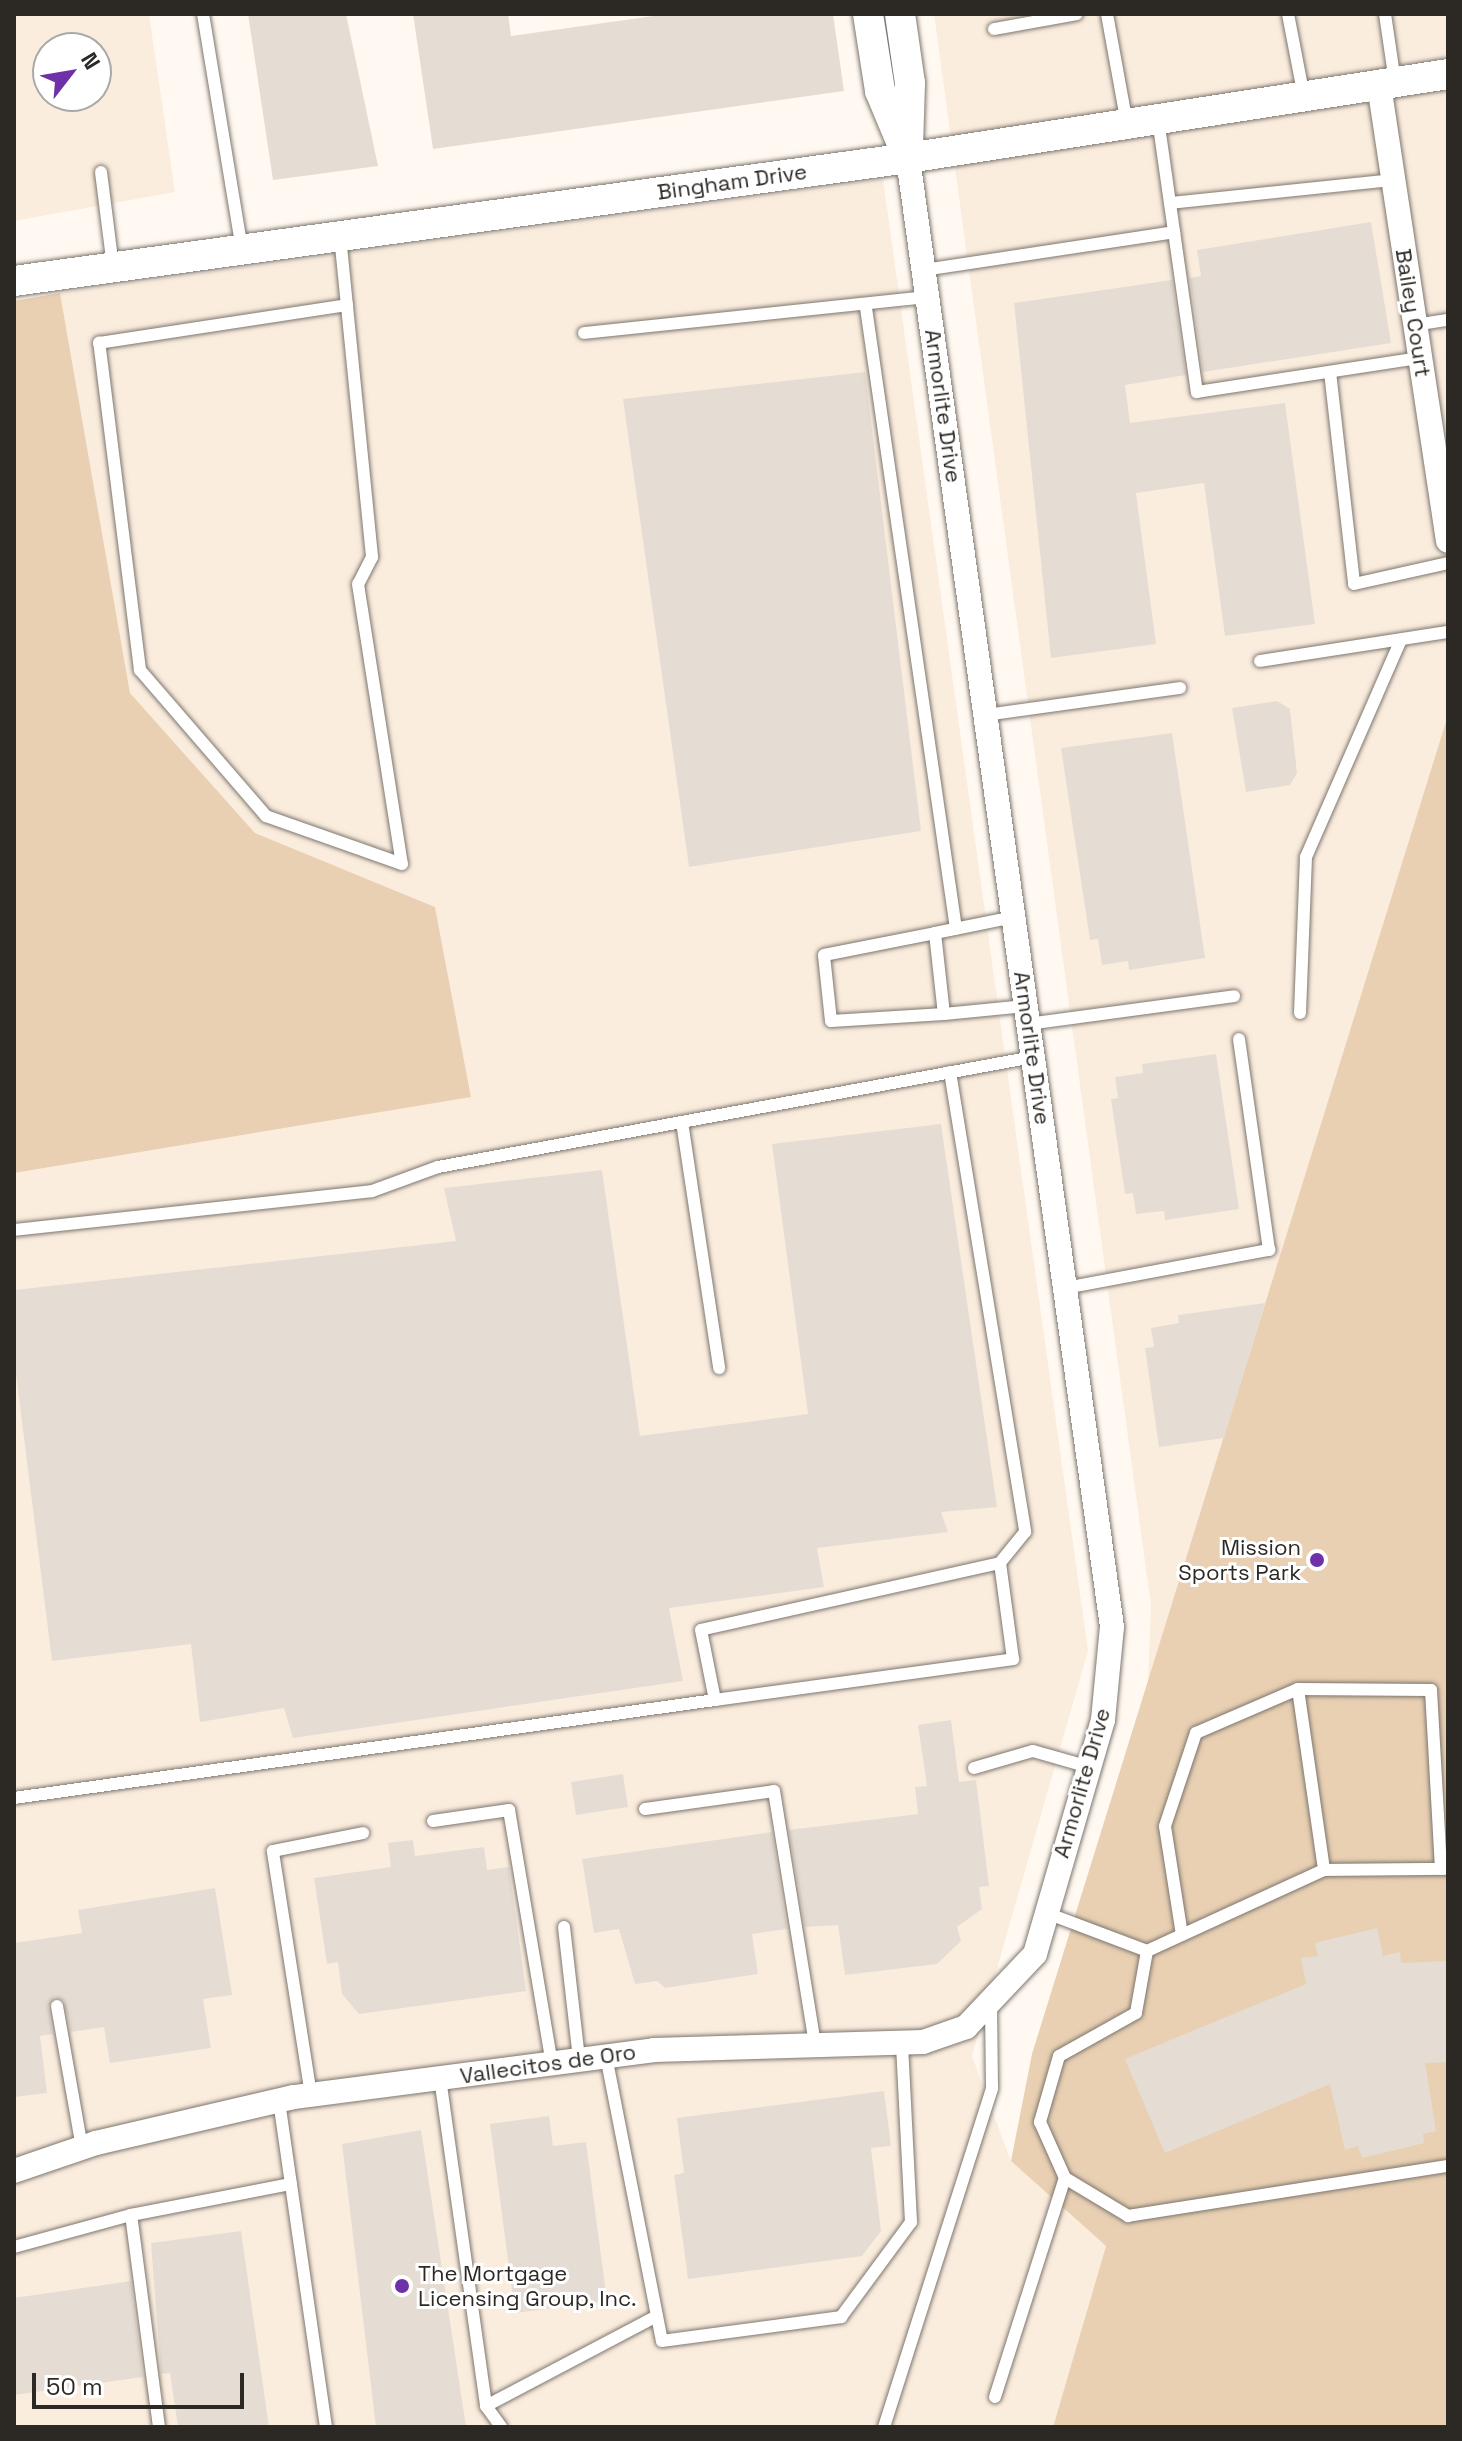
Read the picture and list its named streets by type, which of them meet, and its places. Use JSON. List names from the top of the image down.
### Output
{
  "streets": {
    "street": [
      "Bingham Drive",
      "Bailey Court",
      "Armorlite Drive",
      "Vallecitos de Oro"
    ]
  },
  "crossings": [
    ["Bingham Drive", "Bailey Court"],
    ["Bingham Drive", "Armorlite Drive"],
    ["Armorlite Drive", "Vallecitos de Oro"]
  ],
  "places": ["Mission Sports Park", "The Mortgage Licensing Group, Inc."],
  "scale_bar": "50 m",
  "north": "top right"
}
